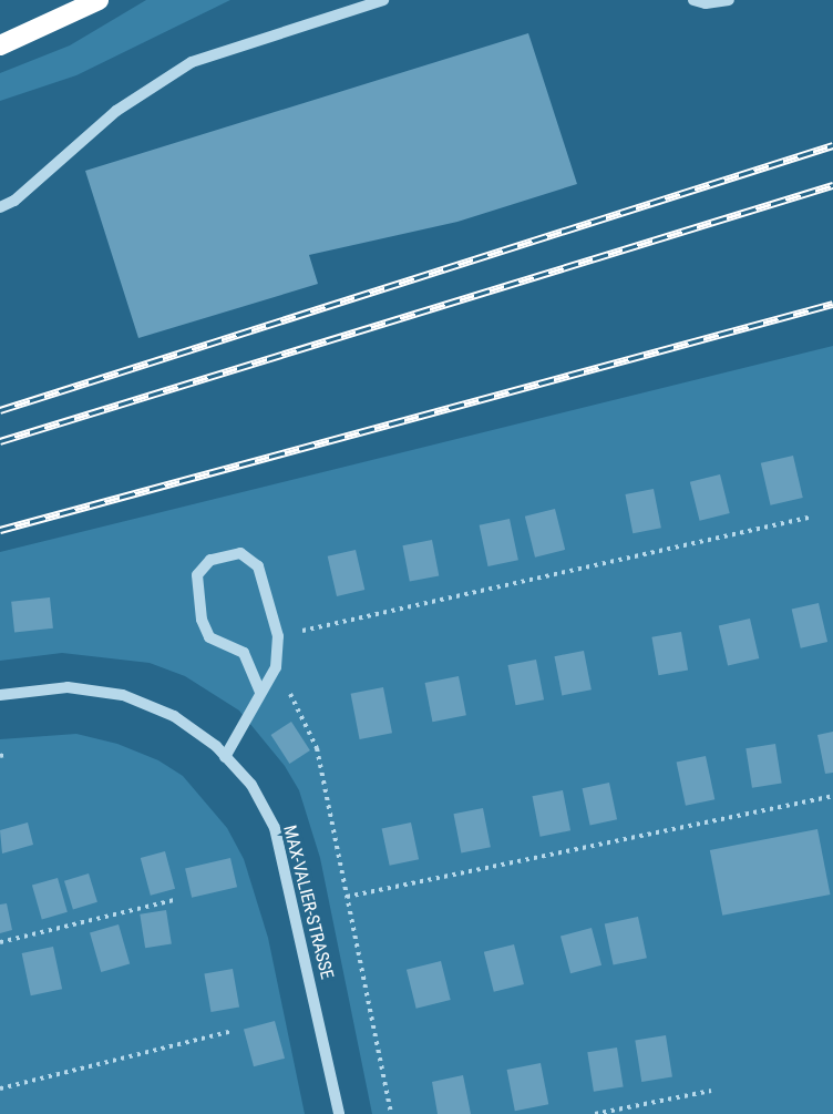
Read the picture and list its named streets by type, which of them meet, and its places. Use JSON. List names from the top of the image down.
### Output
{
  "streets": {
    "street": ["MAX-VALIER-STRASSE"]
  }
}
